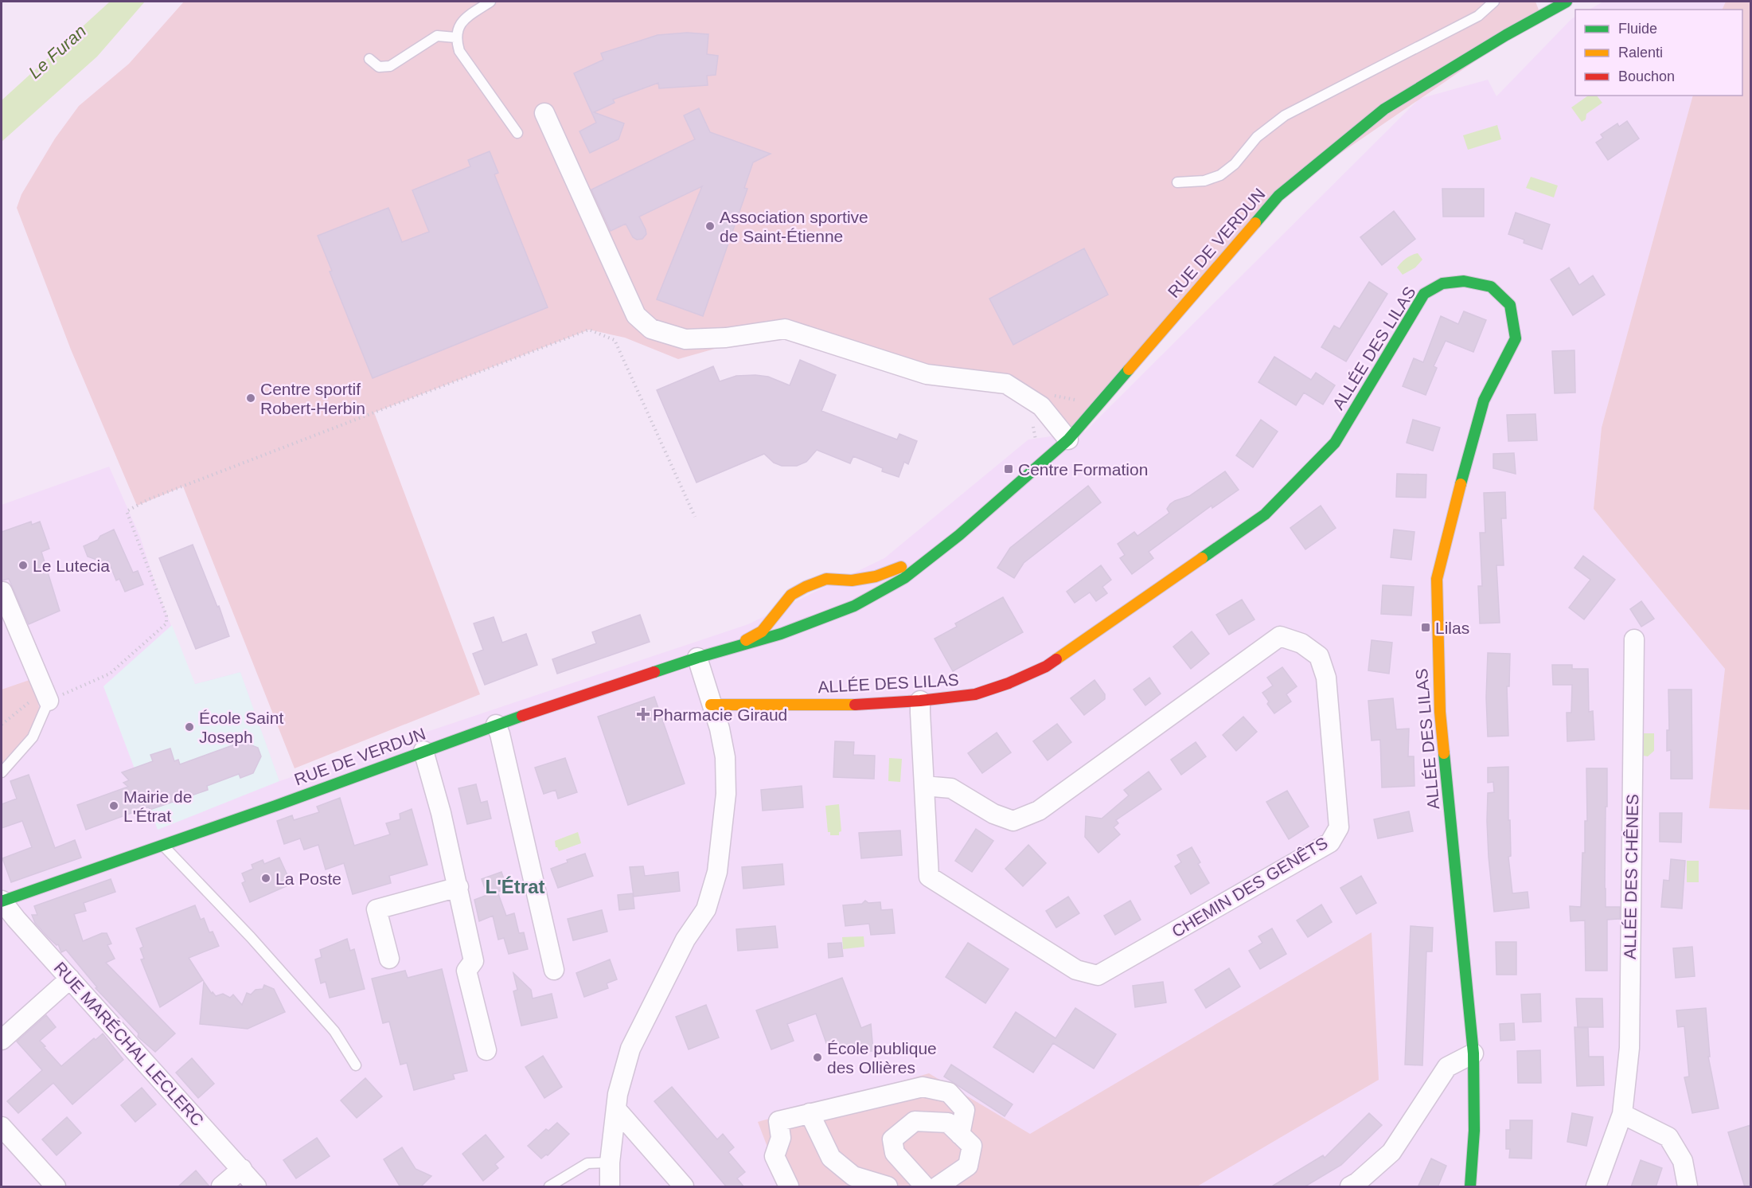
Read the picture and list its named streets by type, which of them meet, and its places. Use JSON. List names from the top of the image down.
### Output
{
  "streets": {
    "main road": ["RUE DE VERDUN", "ALLÉE DES LILAS"],
    "street": ["ALLÉE DES CHÊNES", "CHEMIN DES GENÊTS", "RUE MARÉCHAL LECLERC"]
  },
  "crossings": [
    ["RUE DE VERDUN", "RUE MARÉCHAL LECLERC"],
    ["ALLÉE DES LILAS", "CHEMIN DES GENÊTS"]
  ],
  "districts": ["L'Étrat"],
  "water": ["Le Furan"],
  "places": {
    "other": [
      "Association sportive de Saint-Étienne",
      "Centre sportif Robert-Herbin",
      "Le Lutecia",
      "École Saint Joseph",
      "Mairie de L'Étrat",
      "La Poste",
      "École publique des Ollières"
    ],
    "transit": ["Centre Formation", "Lilas"],
    "health": ["Pharmacie Giraud"]
  },
  "legend": ["Fluide", "Ralenti", "Bouchon"]
}
